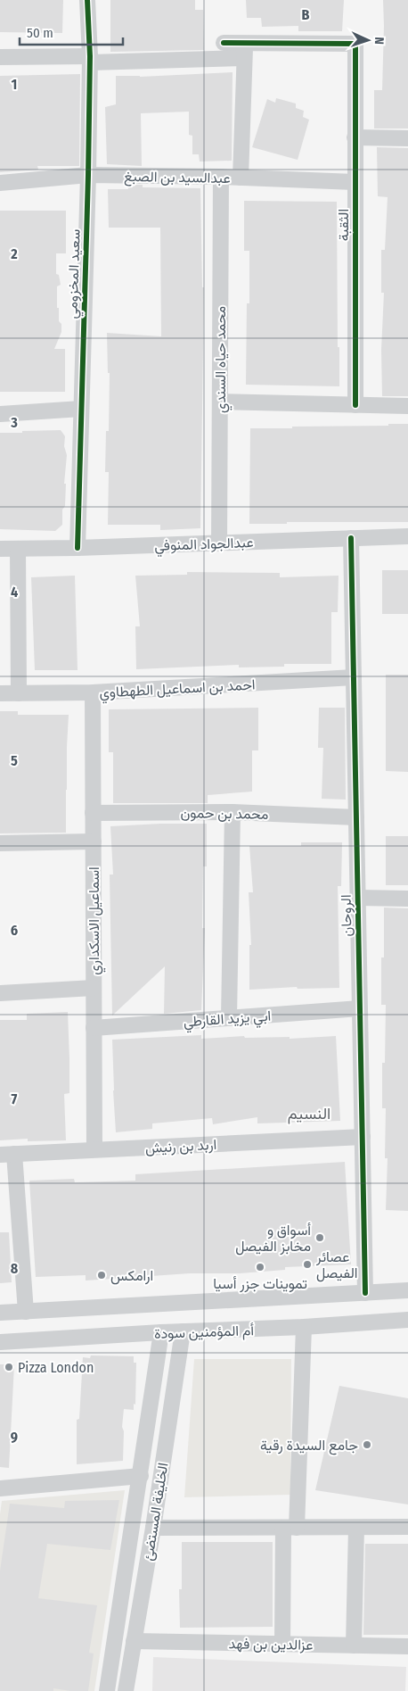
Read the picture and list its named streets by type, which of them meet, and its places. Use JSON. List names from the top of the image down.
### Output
{
  "streets": {
    "street": [
      "عبدالسيد بن الصبغ",
      "الثقبة",
      "سعيد المخزومي",
      "محمد حياه السندي",
      "عبدالجواد المنوفي",
      "احمد بن اسماعيل الطهطاوي",
      "محمد بن حمون",
      "الروحان",
      "اسماعيل الاسكداري",
      "ابي يزيد القارطي",
      "اربد بن رنيش",
      "أم المؤمنين سودة",
      "الخليفة المستضئ",
      "عزالدين بن فهد"
    ]
  },
  "crossings": [
    ["عبدالسيد بن الصبغ", "الثقبة"],
    ["عبدالسيد بن الصبغ", "سعيد المخزومي"],
    ["عبدالسيد بن الصبغ", "محمد حياه السندي"],
    ["سعيد المخزومي", "عبدالجواد المنوفي"],
    ["محمد حياه السندي", "عبدالجواد المنوفي"],
    ["عبدالجواد المنوفي", "الروحان"],
    ["احمد بن اسماعيل الطهطاوي", "الروحان"],
    ["احمد بن اسماعيل الطهطاوي", "اسماعيل الاسكداري"],
    ["محمد بن حمون", "الروحان"],
    ["محمد بن حمون", "اسماعيل الاسكداري"],
    ["الروحان", "ابي يزيد القارطي"],
    ["الروحان", "اربد بن رنيش"],
    ["الروحان", "أم المؤمنين سودة"],
    ["اسماعيل الاسكداري", "ابي يزيد القارطي"],
    ["اسماعيل الاسكداري", "اربد بن رنيش"],
    ["أم المؤمنين سودة", "الخليفة المستضئ"],
    ["الخليفة المستضئ", "عزالدين بن فهد"]
  ],
  "districts": ["النسيم"],
  "places": [
    "أسواق و مخابز الفيصل",
    "عصائر الفيصل",
    "تموينات جزر أسيا",
    "ارامكس",
    "Pizza London",
    "جامع السيدة رقية"
  ],
  "scale_bar": "50 m",
  "north": "right",
  "grid": {
    "columns": ["B"],
    "rows": [
      "1",
      "2",
      "3",
      "4",
      "5",
      "6",
      "7",
      "8",
      "9"
    ]
  }
}
